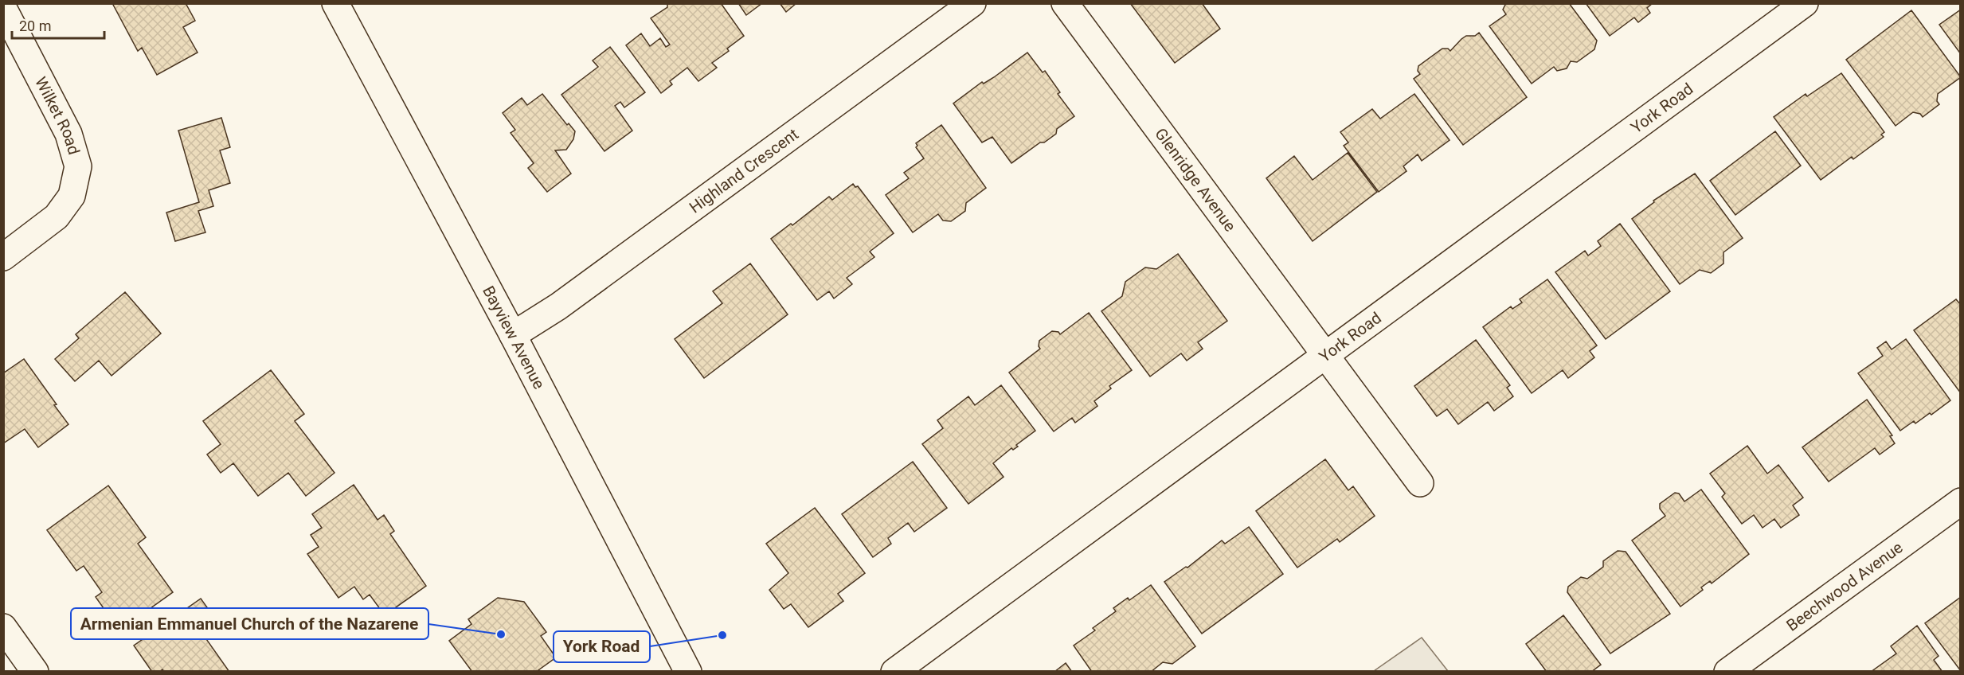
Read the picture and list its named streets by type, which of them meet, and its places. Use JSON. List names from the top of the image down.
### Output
{
  "streets": {
    "street": [
      "York Road",
      "Wilket Road",
      "Highland Crescent",
      "Glenridge Avenue",
      "Bayview Avenue",
      "Beechwood Avenue"
    ]
  },
  "crossings": [
    ["York Road", "Glenridge Avenue"],
    ["Highland Crescent", "Bayview Avenue"]
  ],
  "places": ["Armenian Emmanuel Church of the Nazarene", "York Road"],
  "scale_bar": "20 m"
}
